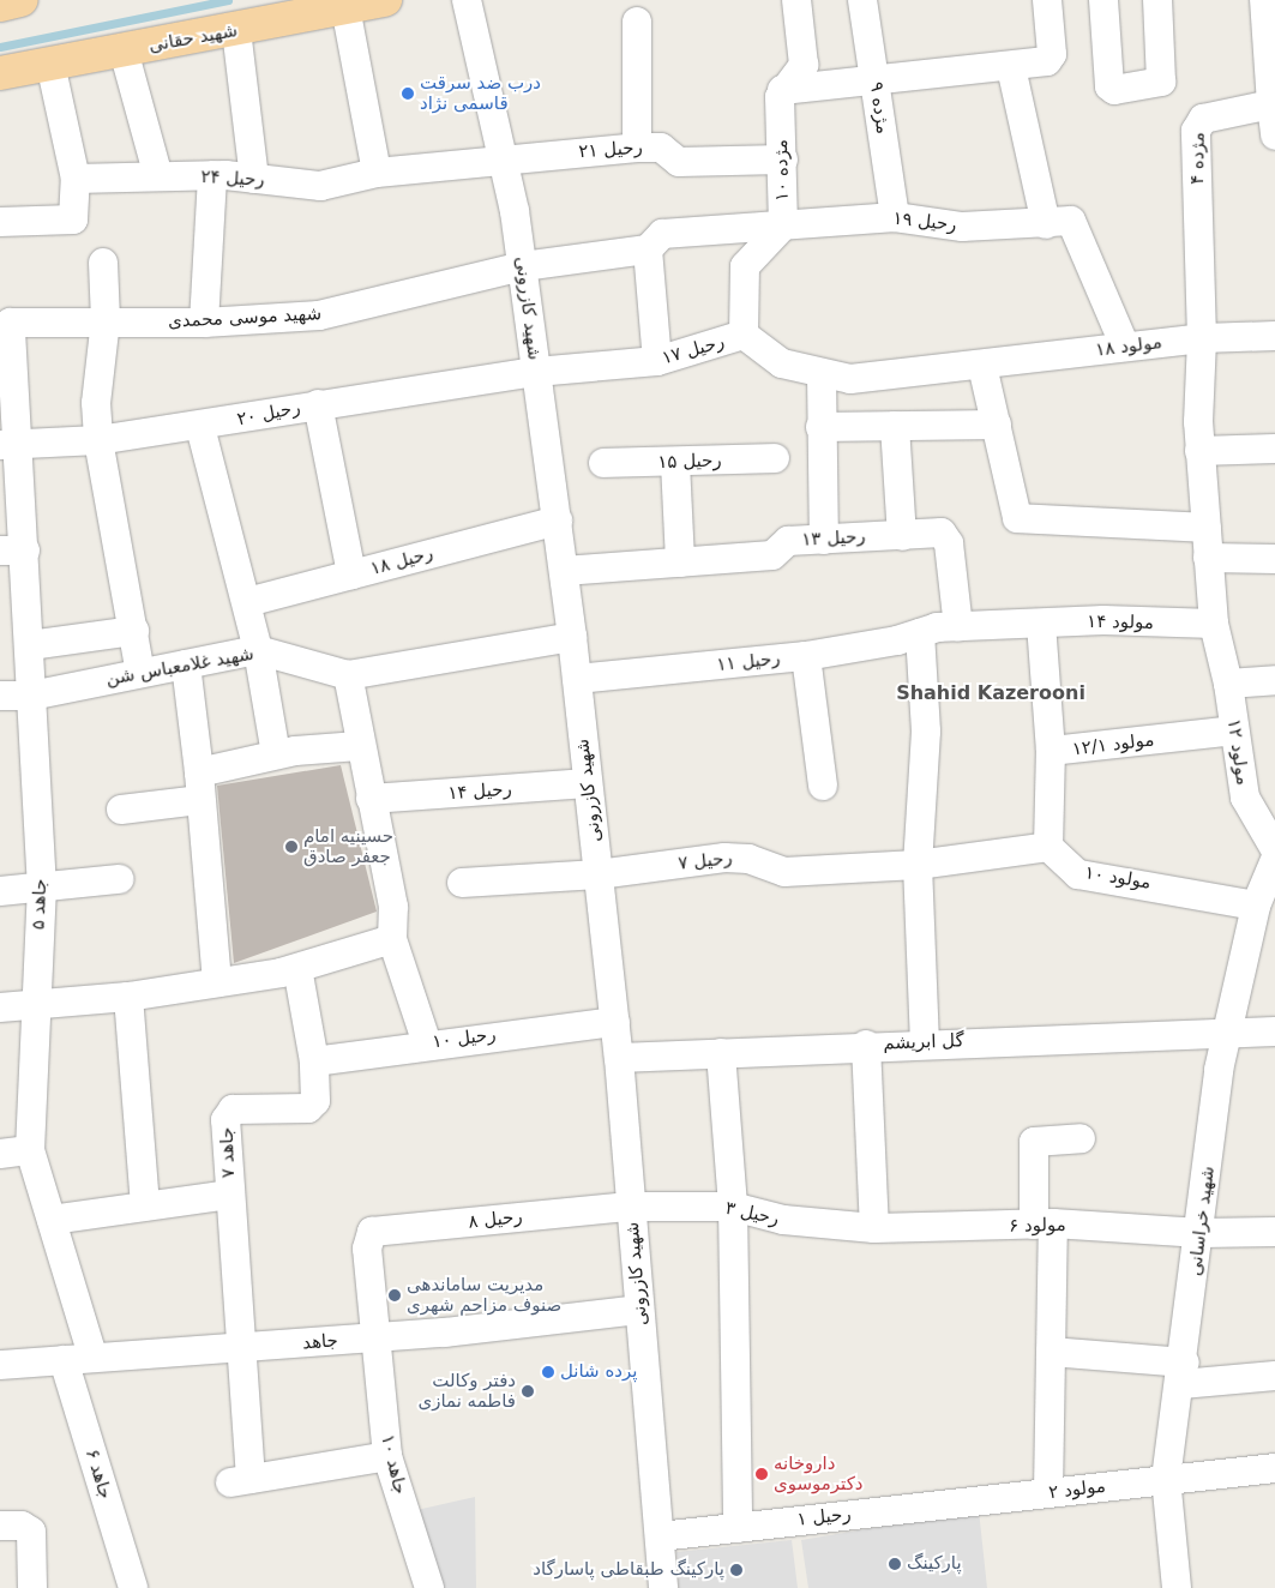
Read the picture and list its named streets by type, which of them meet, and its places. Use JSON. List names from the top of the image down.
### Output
{
  "streets": {
    "main road": ["شهید حقانی"],
    "street": [
      "مژده ۹",
      "رحیل ۲۱",
      "مژده ۴",
      "مژده ۱۰",
      "رحیل ۲۴",
      "رحیل ۱۹",
      "شهید کازرونی",
      "شهید موسی محمدی",
      "مولود ۱۸",
      "رحیل ۱۷",
      "رحیل ۲۰",
      "رحیل ۱۵",
      "رحیل ۱۳",
      "رحیل ۱۸",
      "مولود ۱۴",
      "رحیل ۱۱",
      "شهید غلامعباس شن",
      "مولود ۱۲/۱",
      "مولود ۱۲",
      "رحیل ۱۴",
      "رحیل ۷",
      "مولود ۱۰",
      "جاهد ۵",
      "رحیل ۱۰",
      "گل ابریشم",
      "جاهد ۷",
      "رحیل ۳",
      "رحیل ۸",
      "شهید خراسانی",
      "مولود ۶",
      "جاهد",
      "جاهد ۱۰",
      "جاهد ۶",
      "مولود ۲",
      "رحیل ۱"
    ]
  },
  "crossings": [
    ["مژده ۹", "رحیل ۱۹"],
    ["رحیل ۲۱", "مژده ۱۰"],
    ["رحیل ۲۱", "رحیل ۲۴"],
    ["رحیل ۲۱", "شهید کازرونی"],
    ["مژده ۴", "مولود ۱۸"],
    ["مژده ۴", "مولود ۱۴"],
    ["مژده ۱۰", "رحیل ۱۹"],
    ["مژده ۱۰", "رحیل ۱۷"],
    ["رحیل ۲۴", "شهید کازرونی"],
    ["رحیل ۱۹", "شهید کازرونی"],
    ["رحیل ۱۹", "شهید موسی محمدی"],
    ["رحیل ۱۹", "مولود ۱۸"],
    ["شهید کازرونی", "شهید موسی محمدی"],
    ["شهید کازرونی", "رحیل ۱۷"],
    ["شهید کازرونی", "رحیل ۲۰"],
    ["شهید کازرونی", "رحیل ۱۳"],
    ["شهید کازرونی", "رحیل ۱۸"],
    ["شهید کازرونی", "رحیل ۱۱"],
    ["شهید کازرونی", "شهید غلامعباس شن"],
    ["شهید کازرونی", "رحیل ۱۴"],
    ["شهید کازرونی", "رحیل ۷"],
    ["شهید کازرونی", "رحیل ۱۰"],
    ["شهید کازرونی", "گل ابریشم"],
    ["شهید کازرونی", "رحیل ۳"],
    ["شهید کازرونی", "رحیل ۸"],
    ["شهید کازرونی", "جاهد"],
    ["شهید کازرونی", "رحیل ۱"],
    ["شهید موسی محمدی", "رحیل ۲۰"],
    ["شهید موسی محمدی", "جاهد ۵"],
    ["مولود ۱۸", "رحیل ۱۷"],
    ["رحیل ۱۷", "رحیل ۲۰"],
    ["رحیل ۲۰", "جاهد ۵"],
    ["رحیل ۱۳", "مولود ۱۴"],
    ["مولود ۱۴", "رحیل ۱۱"],
    ["شهید غلامعباس شن", "جاهد ۵"],
    ["مولود ۱۲/۱", "مولود ۱۲"],
    ["مولود ۱۲/۱", "مولود ۱۰"],
    ["مولود ۱۰", "شهید خراسانی"],
    ["جاهد ۵", "جاهد"],
    ["رحیل ۱۰", "جاهد ۷"],
    ["گل ابریشم", "شهید خراسانی"],
    ["جاهد ۷", "جاهد"],
    ["جاهد ۷", "جاهد ۱۰"],
    ["رحیل ۳", "رحیل ۸"],
    ["رحیل ۳", "مولود ۶"],
    ["رحیل ۸", "جاهد ۱۰"],
    ["شهید خراسانی", "مولود ۶"],
    ["شهید خراسانی", "مولود ۲"],
    ["جاهد", "جاهد ۱۰"],
    ["جاهد", "جاهد ۶"],
    ["مولود ۲", "رحیل ۱"]
  ],
  "districts": ["Shahid Kazerooni"],
  "places": [
    "درب ضد سرقت قاسمی نژاد",
    "حسینیه امام جعفر صادق",
    "مدیریت ساماندهی صنوف مزاحم شهری",
    "پرده شانل",
    "دفتر وکالت فاطمه نمازی",
    "داروخانه دکترموسوی",
    "پارکینگ",
    "پارکینگ طبقاطی پاسارگاد"
  ]
}
